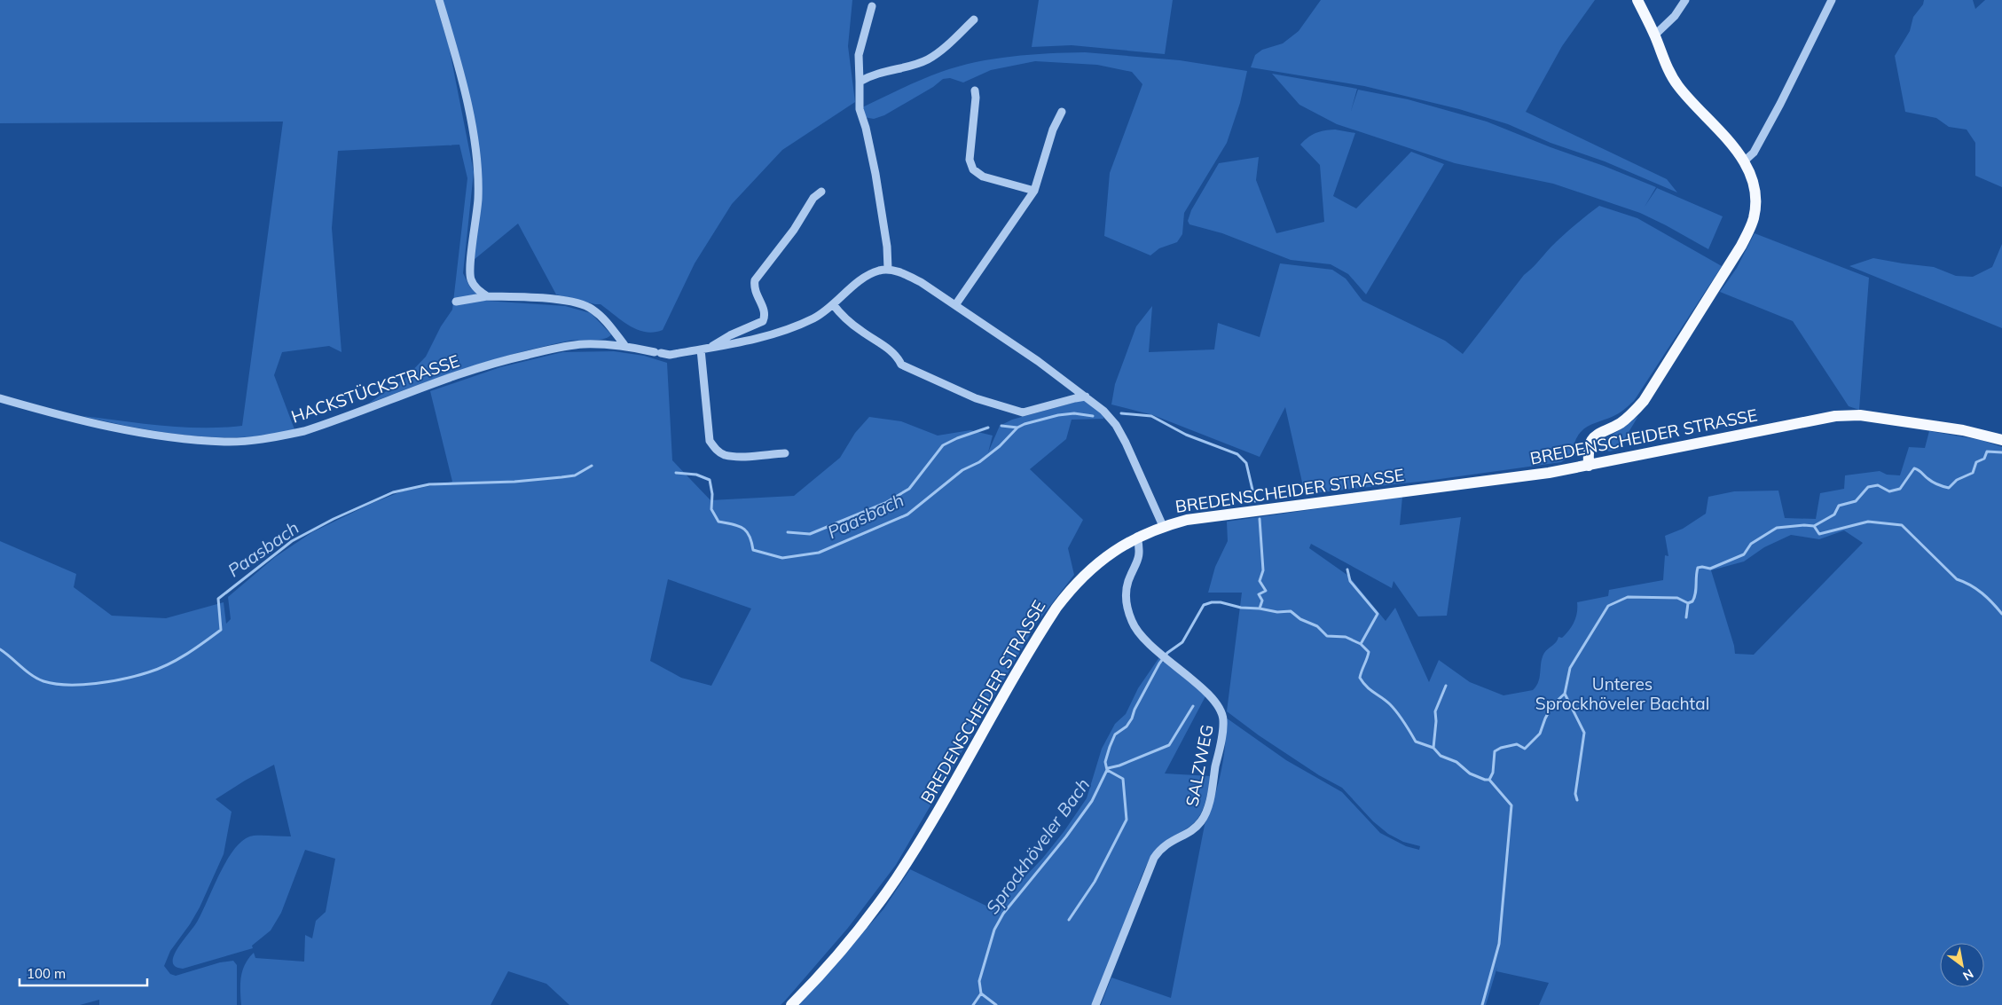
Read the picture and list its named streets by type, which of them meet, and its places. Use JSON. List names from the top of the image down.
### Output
{
  "streets": {
    "main road": ["BREDENSCHEIDER STRASSE"],
    "street": ["HACKSTÜCKSTRASSE", "SALZWEG"]
  },
  "crossings": [
    ["BREDENSCHEIDER STRASSE", "SALZWEG"]
  ],
  "water": ["Paasbach", "Sprockhöveler Bach"],
  "parks": ["Unteres Sprockhöveler Bachtal"],
  "scale_bar": "100 m",
  "north": "bottom right"
}
